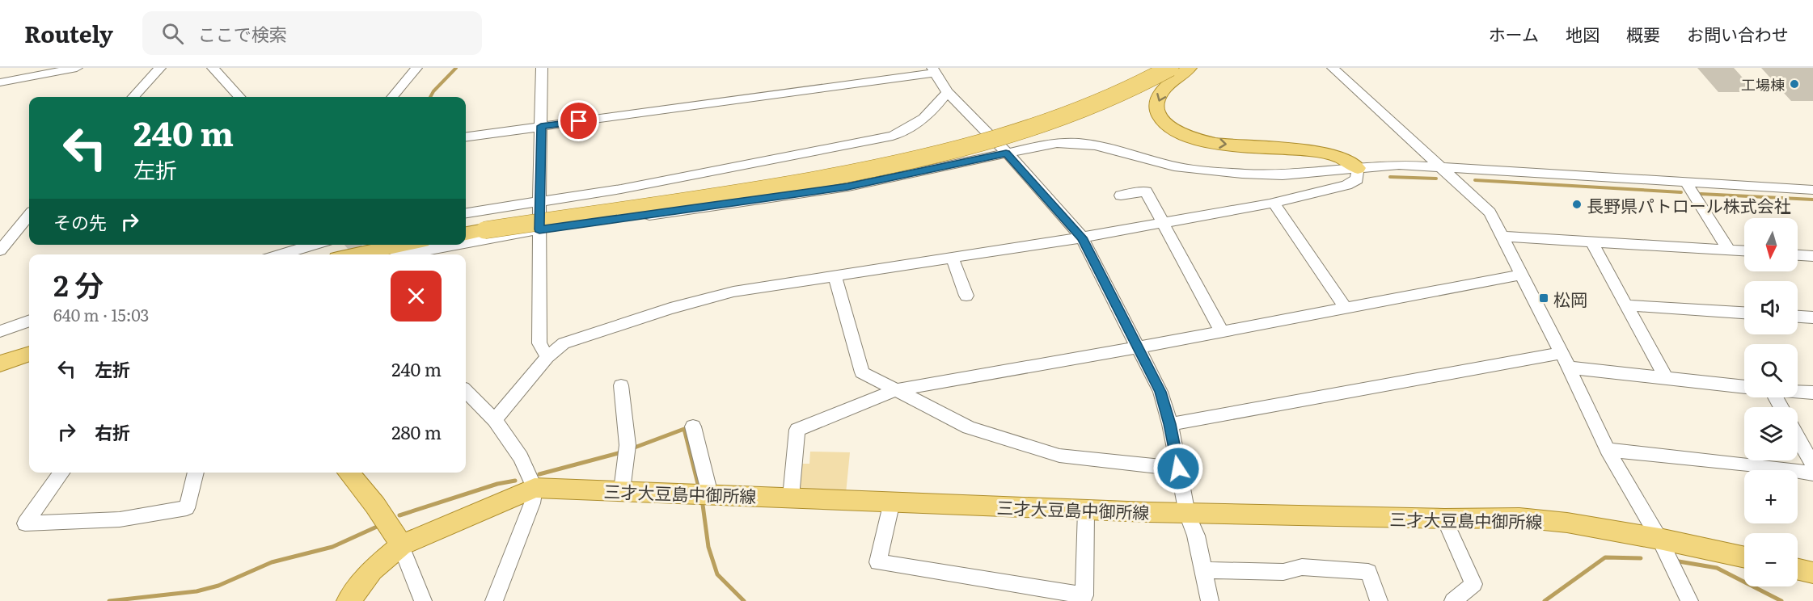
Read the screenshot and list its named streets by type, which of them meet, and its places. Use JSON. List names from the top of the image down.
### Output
{
  "streets": {
    "main road": ["三才大豆島中御所線"]
  },
  "places": {
    "other": ["工場棟", "長野県パトロール株式会社"],
    "transit": ["松岡"]
  },
  "north": "bottom",
  "page": {
    "header": "Routely",
    "search": "ここで検索",
    "nav": [
      "ホーム",
      "地図",
      "概要",
      "お問い合わせ"
    ],
    "turn": ["240 m", "左折"],
    "then": "その先",
    "map_buttons": ["+", "−"],
    "heading": ["2 分", "640 m · 15:03"],
    "list": [
      {
        "name": "左折",
        "value": "240 m"
      },
      {
        "name": "右折",
        "value": "280 m"
      }
    ]
  }
}
